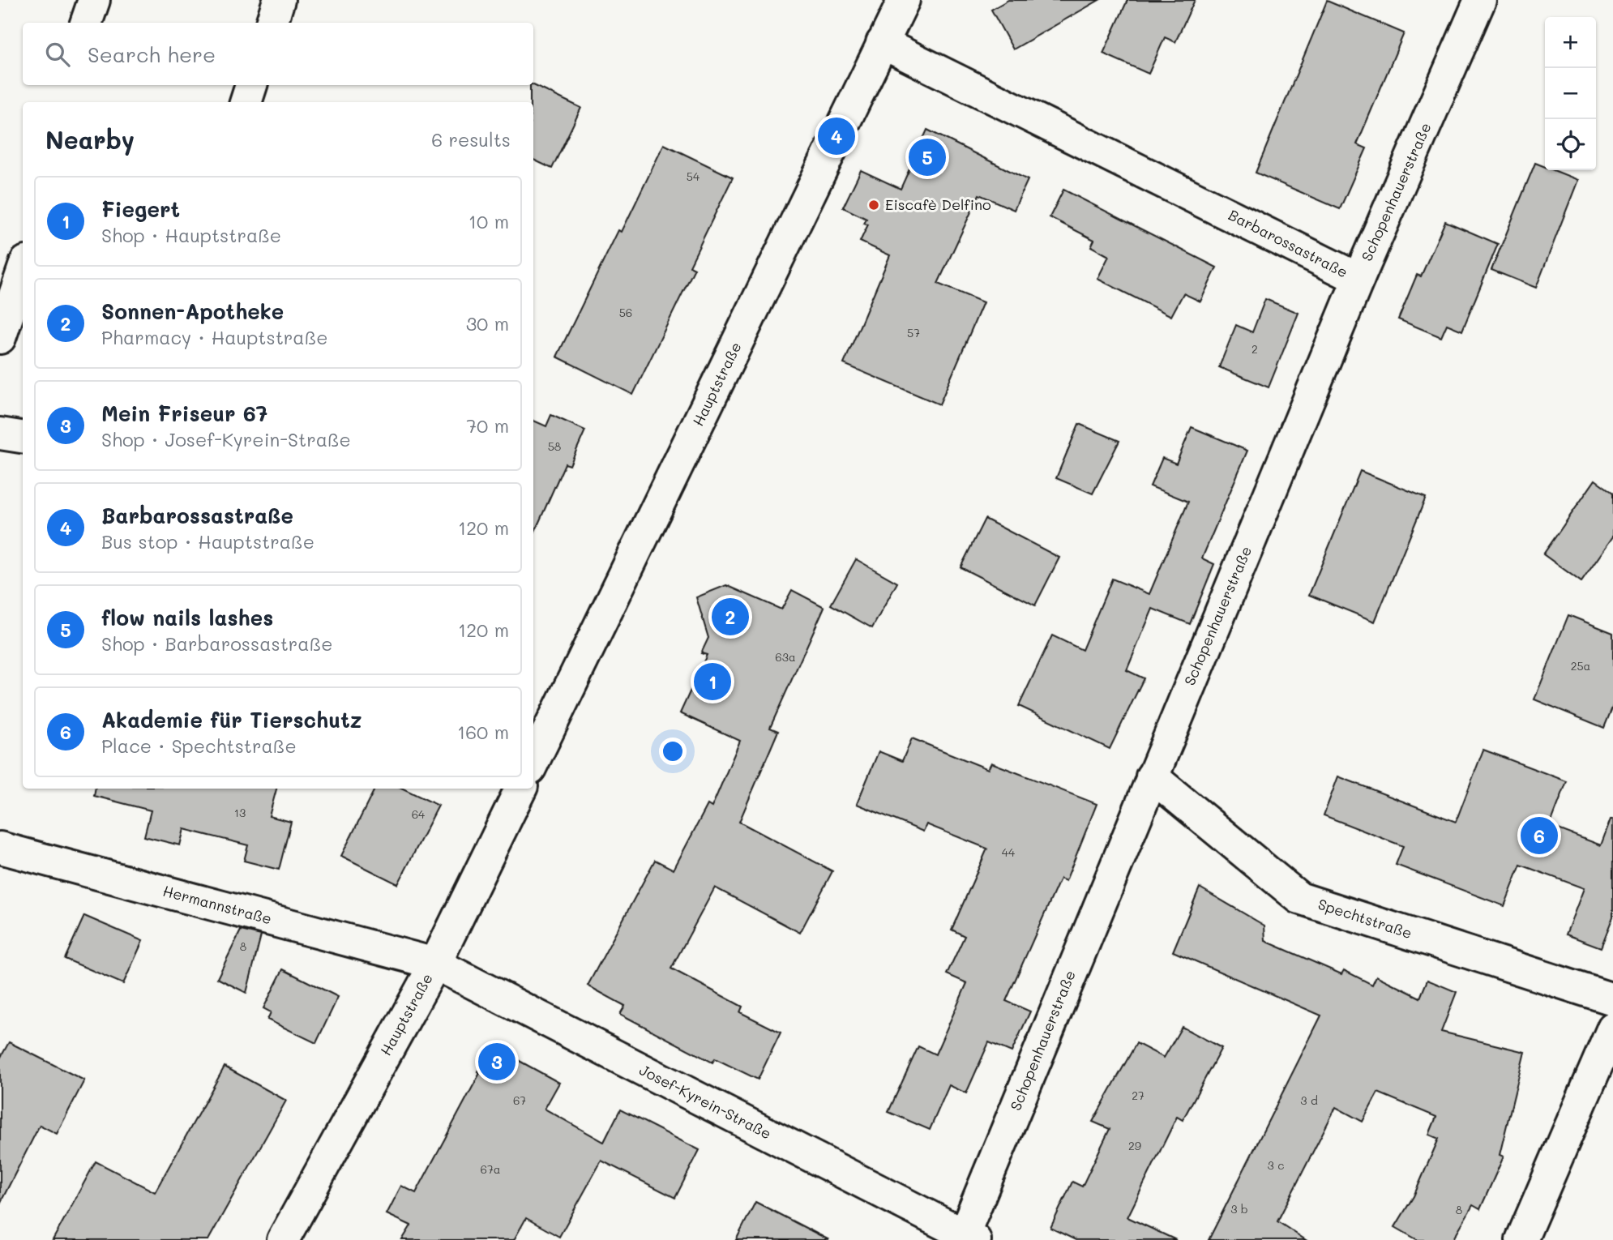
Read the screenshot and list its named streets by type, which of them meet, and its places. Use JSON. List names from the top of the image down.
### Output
{
  "streets": {
    "street": [
      "Schopenhauerstraße",
      "Barbarossastraße",
      "Hauptstraße",
      "Hermannstraße",
      "Spechtstraße",
      "Josef-Kyrein-Straße"
    ]
  },
  "crossings": [
    ["Schopenhauerstraße", "Barbarossastraße"],
    ["Schopenhauerstraße", "Spechtstraße"],
    ["Schopenhauerstraße", "Josef-Kyrein-Straße"],
    ["Barbarossastraße", "Hauptstraße"],
    ["Hauptstraße", "Hermannstraße"],
    ["Hauptstraße", "Josef-Kyrein-Straße"],
    ["Hermannstraße", "Josef-Kyrein-Straße"]
  ],
  "places": ["Eiscafè Delfino"],
  "house_numbers": [
    "54",
    "56",
    "57",
    "2",
    "58",
    "63a",
    "25a",
    "13",
    "64",
    "44",
    "8",
    "27",
    "67",
    "3 d",
    "29",
    "3 c",
    "67a",
    "3 b",
    "8"
  ],
  "page": {
    "map_buttons": ["+", "−"],
    "search": "Search here",
    "heading": ["Nearby", "6 results"],
    "pins": [
      "4",
      "5",
      "2",
      "1",
      "6",
      "3"
    ],
    "list": [
      {
        "mark": "1",
        "name": "Fiegert",
        "note": "Shop · Hauptstraße",
        "value": "10 m"
      },
      {
        "mark": "2",
        "name": "Sonnen-Apotheke",
        "note": "Pharmacy · Hauptstraße",
        "value": "30 m"
      },
      {
        "mark": "3",
        "name": "Mein Friseur 67",
        "note": "Shop · Josef-Kyrein-Straße",
        "value": "70 m"
      },
      {
        "mark": "4",
        "name": "Barbarossastraße",
        "note": "Bus stop · Hauptstraße",
        "value": "120 m"
      },
      {
        "mark": "5",
        "name": "flow nails lashes",
        "note": "Shop · Barbarossastraße",
        "value": "120 m"
      },
      {
        "mark": "6",
        "name": "Akademie für Tierschutz",
        "note": "Place · Spechtstraße",
        "value": "160 m"
      }
    ]
  }
}
